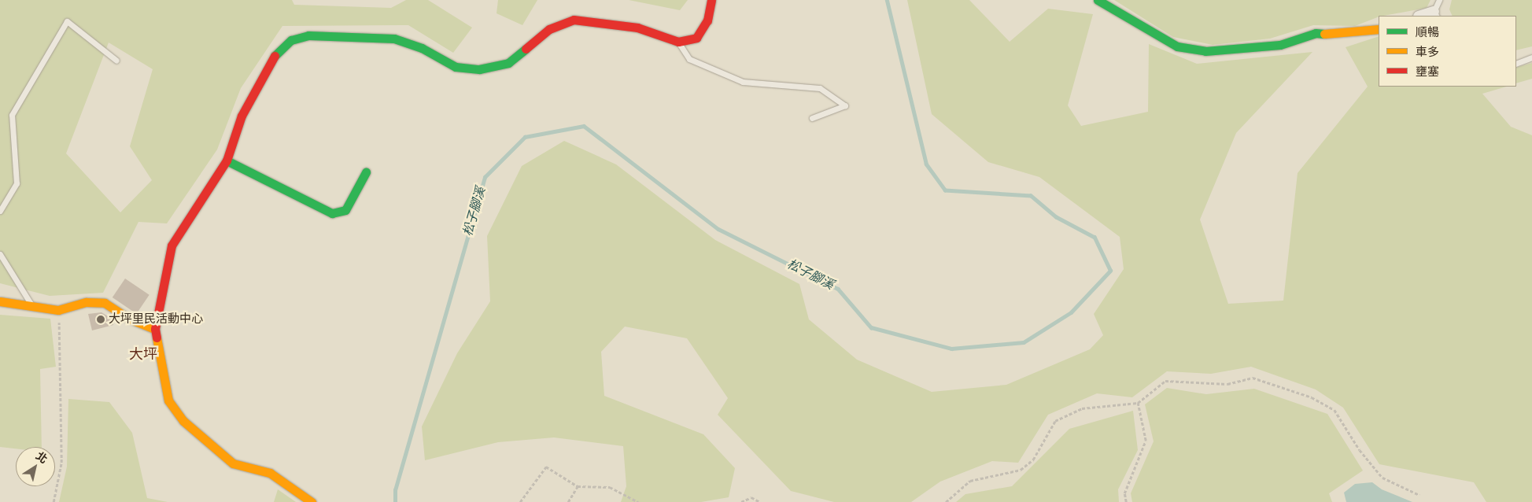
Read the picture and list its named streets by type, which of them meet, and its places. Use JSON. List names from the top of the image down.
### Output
{
  "districts": ["大坪"],
  "water": ["松子腳溪"],
  "places": ["大坪里民活動中心"],
  "legend": ["順暢", "車多", "壅塞"],
  "north": "top right"
}
